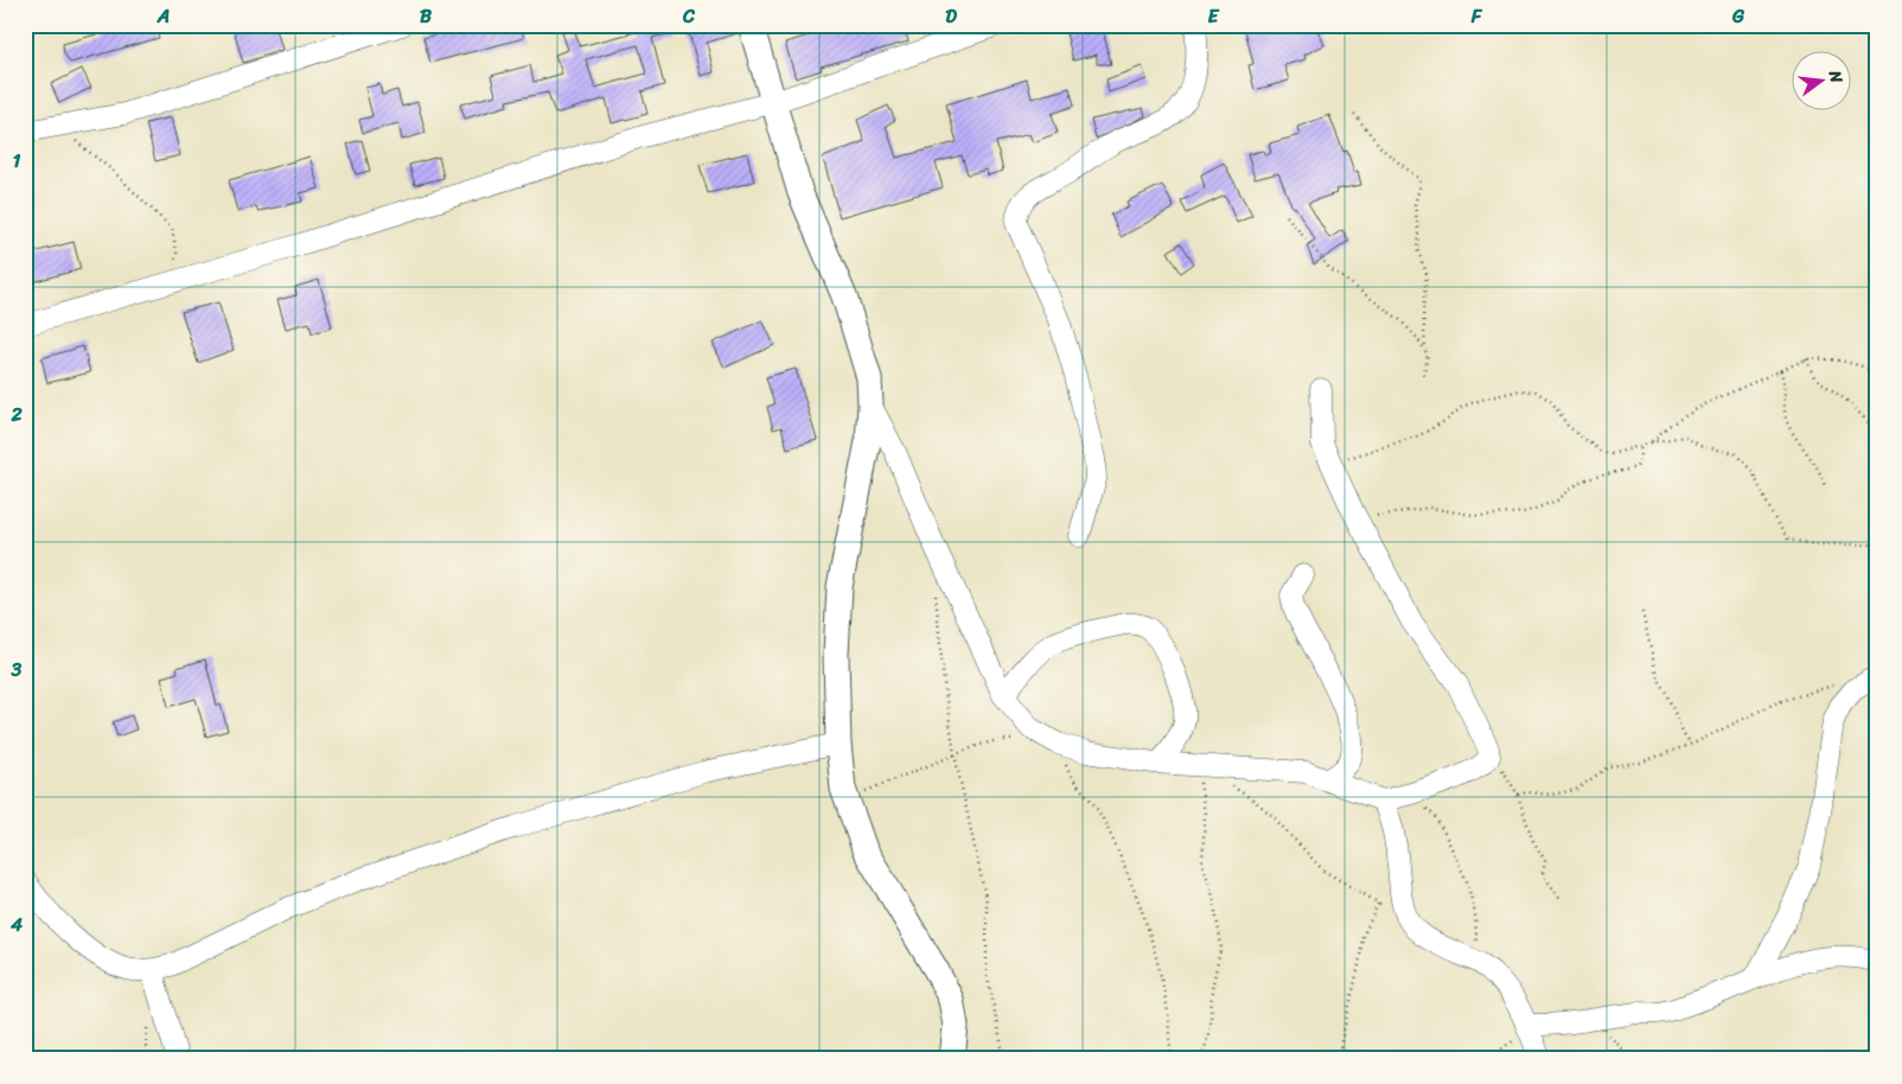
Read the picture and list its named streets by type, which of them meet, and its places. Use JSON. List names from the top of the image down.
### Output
{
  "north": "right",
  "grid": {
    "columns": [
      "A",
      "B",
      "C",
      "D",
      "E",
      "F",
      "G"
    ],
    "rows": [
      "1",
      "2",
      "3",
      "4"
    ]
  }
}
